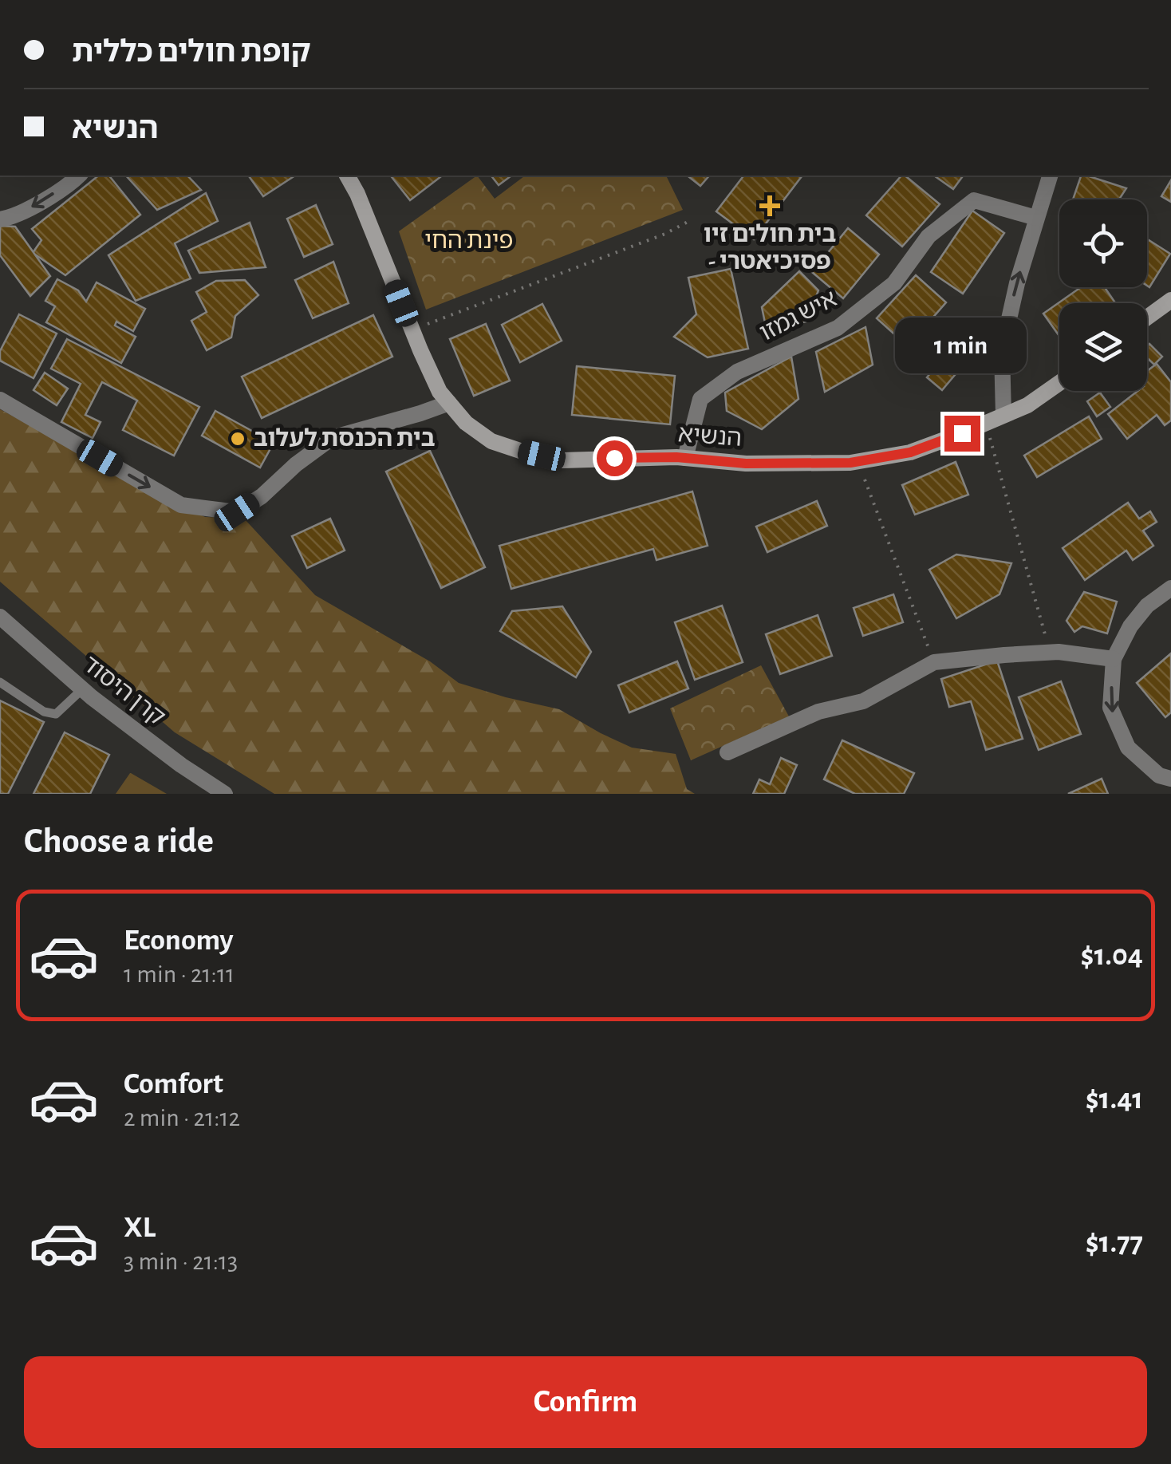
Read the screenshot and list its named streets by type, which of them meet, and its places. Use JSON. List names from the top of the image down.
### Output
{
  "streets": {
    "street": ["איש גמזו", "הנשיא", "קרן היסוד"]
  },
  "crossings": [
    ["איש גמזו", "הנשיא"]
  ],
  "parks": ["פינת החי"],
  "places": {
    "health": ["בית חולים זיו - פסיכיאטרי"],
    "other": ["בית הכנסת לעלוב"]
  },
  "page": {
    "banner": ["קופת חולים כללית", "הנשיא"],
    "bubble": "1 min",
    "heading": "Choose a ride",
    "list": [
      {
        "name": "Economy",
        "note": "1 min · 21:11",
        "value": "$1.04"
      },
      {
        "name": "Comfort",
        "note": "2 min · 21:12",
        "value": "$1.41"
      },
      {
        "name": "XL",
        "note": "3 min · 21:13",
        "value": "$1.77"
      }
    ],
    "buttons": "Confirm"
  }
}
